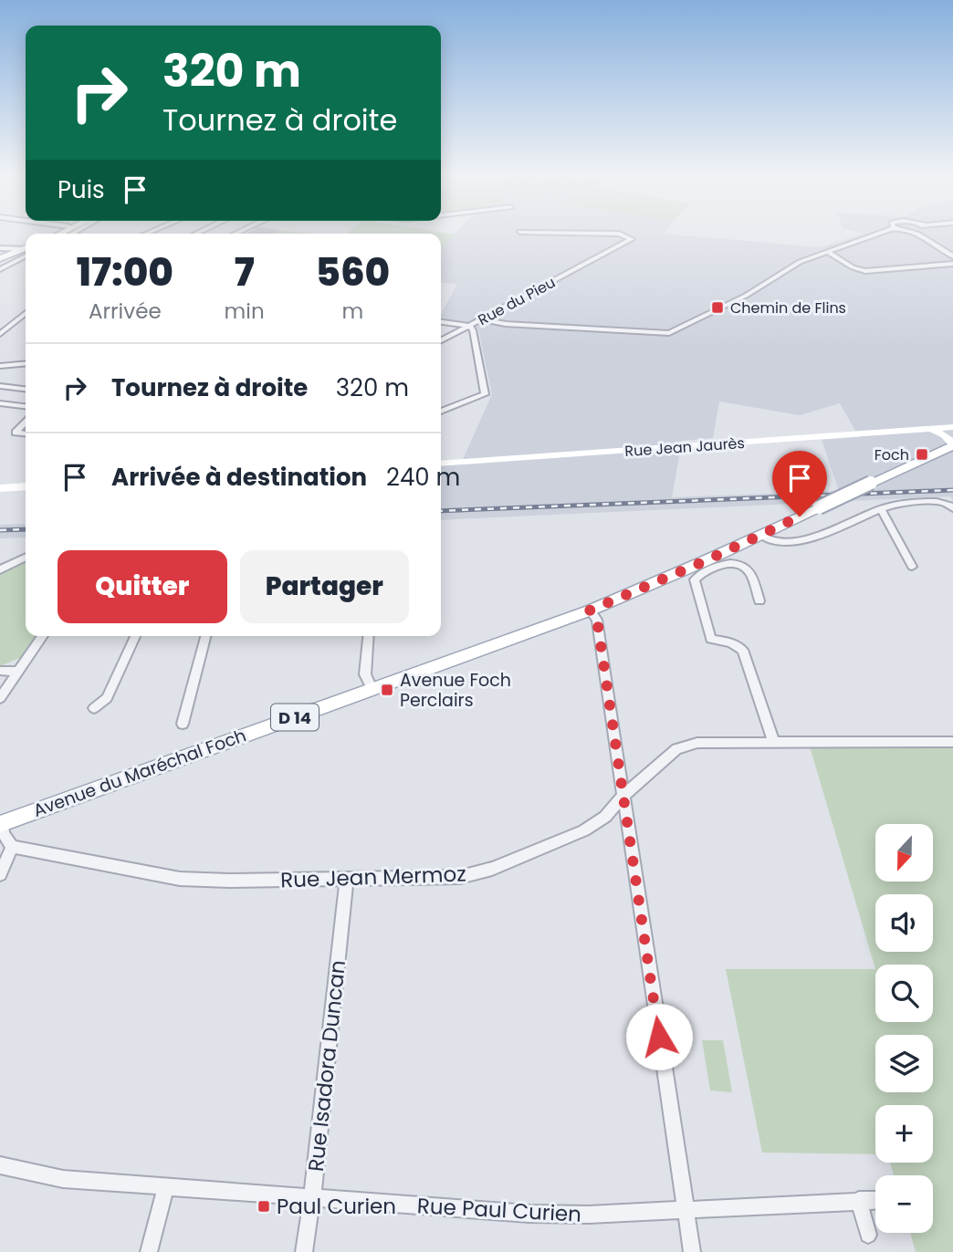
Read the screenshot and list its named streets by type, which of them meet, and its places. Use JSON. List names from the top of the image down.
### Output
{
  "streets": {
    "main road": ["Rue Jean Jaurès", "D 14", "Avenue du Maréchal Foch"],
    "street": [
      "Rue du Pieu",
      "Rue Jean Mermoz",
      "Rue Isadora Duncan",
      "Rue Paul Curien"
    ]
  },
  "crossings": [
    ["Rue Jean Mermoz", "Rue Isadora Duncan"],
    ["Rue Isadora Duncan", "Rue Paul Curien"]
  ],
  "places": {
    "transit": [
      "Chemin de Flins",
      "Foch",
      "Avenue Foch Perclairs",
      "Paul Curien"
    ]
  },
  "north": "bottom",
  "page": {
    "turn": ["320 m", "Tournez à droite"],
    "then": "Puis",
    "eta": [
      "17:00",
      "Arrivée",
      "7",
      "min",
      "560",
      "m"
    ],
    "list": [
      {
        "name": "Tournez à droite",
        "value": "320 m"
      },
      {
        "name": "Arrivée à destination",
        "value": "240 m"
      }
    ],
    "buttons": ["Quitter", "Partager"],
    "map_buttons": ["+", "−"]
  }
}
